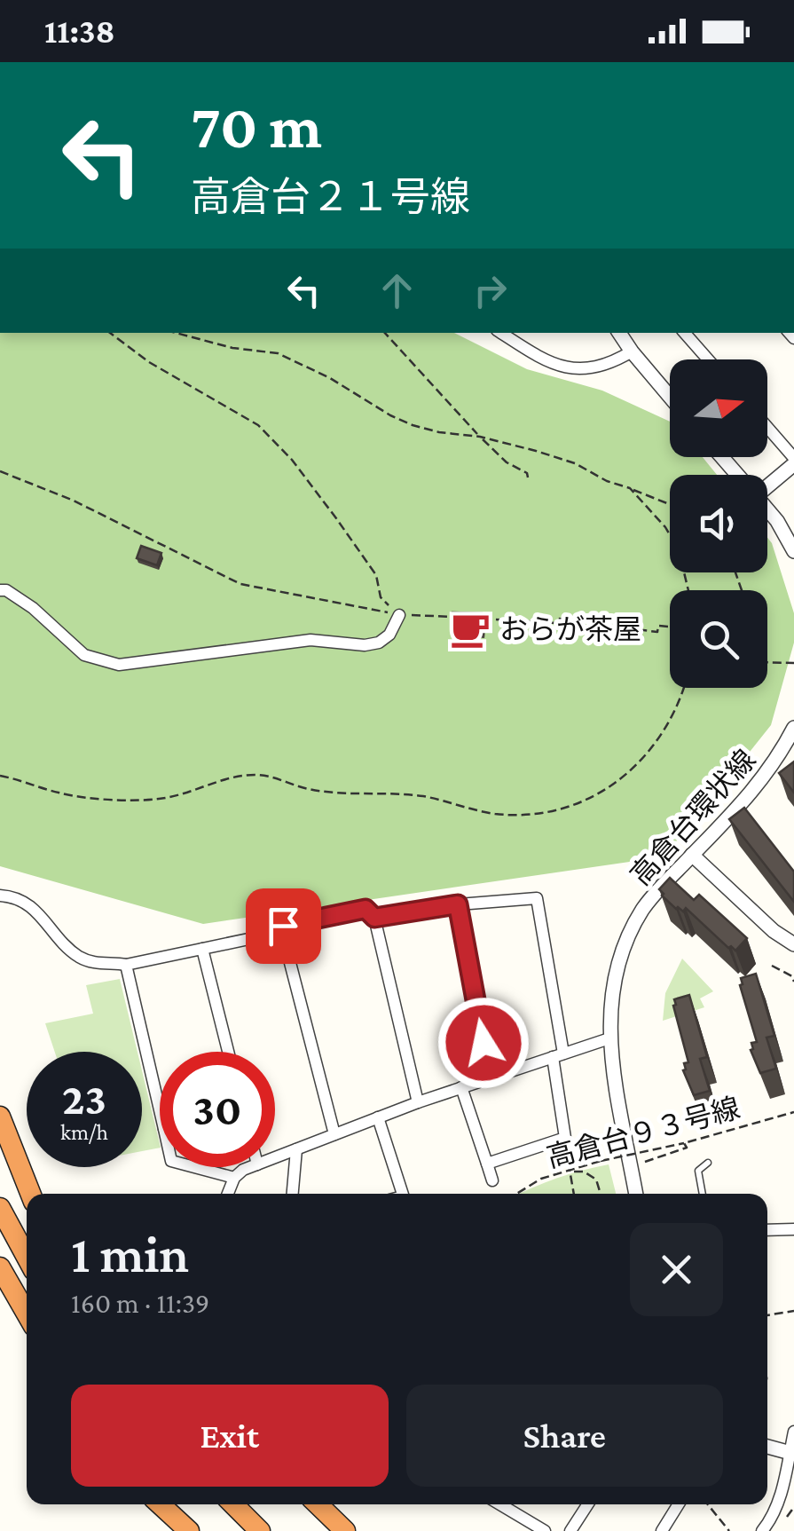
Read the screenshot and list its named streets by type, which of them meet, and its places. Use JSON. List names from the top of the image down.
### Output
{
  "streets": {
    "street": ["高倉台環状線"],
    "path": ["高倉台９３号線"]
  },
  "places": {
    "cafe": ["おらが茶屋"]
  },
  "north": "right",
  "page": {
    "status": "11:38",
    "turn": ["70 m", "高倉台２１号線"],
    "speed": "23 km/h",
    "limit": "30",
    "heading": ["1 min", "160 m · 11:39"],
    "buttons": ["Exit", "Share"]
  }
}
